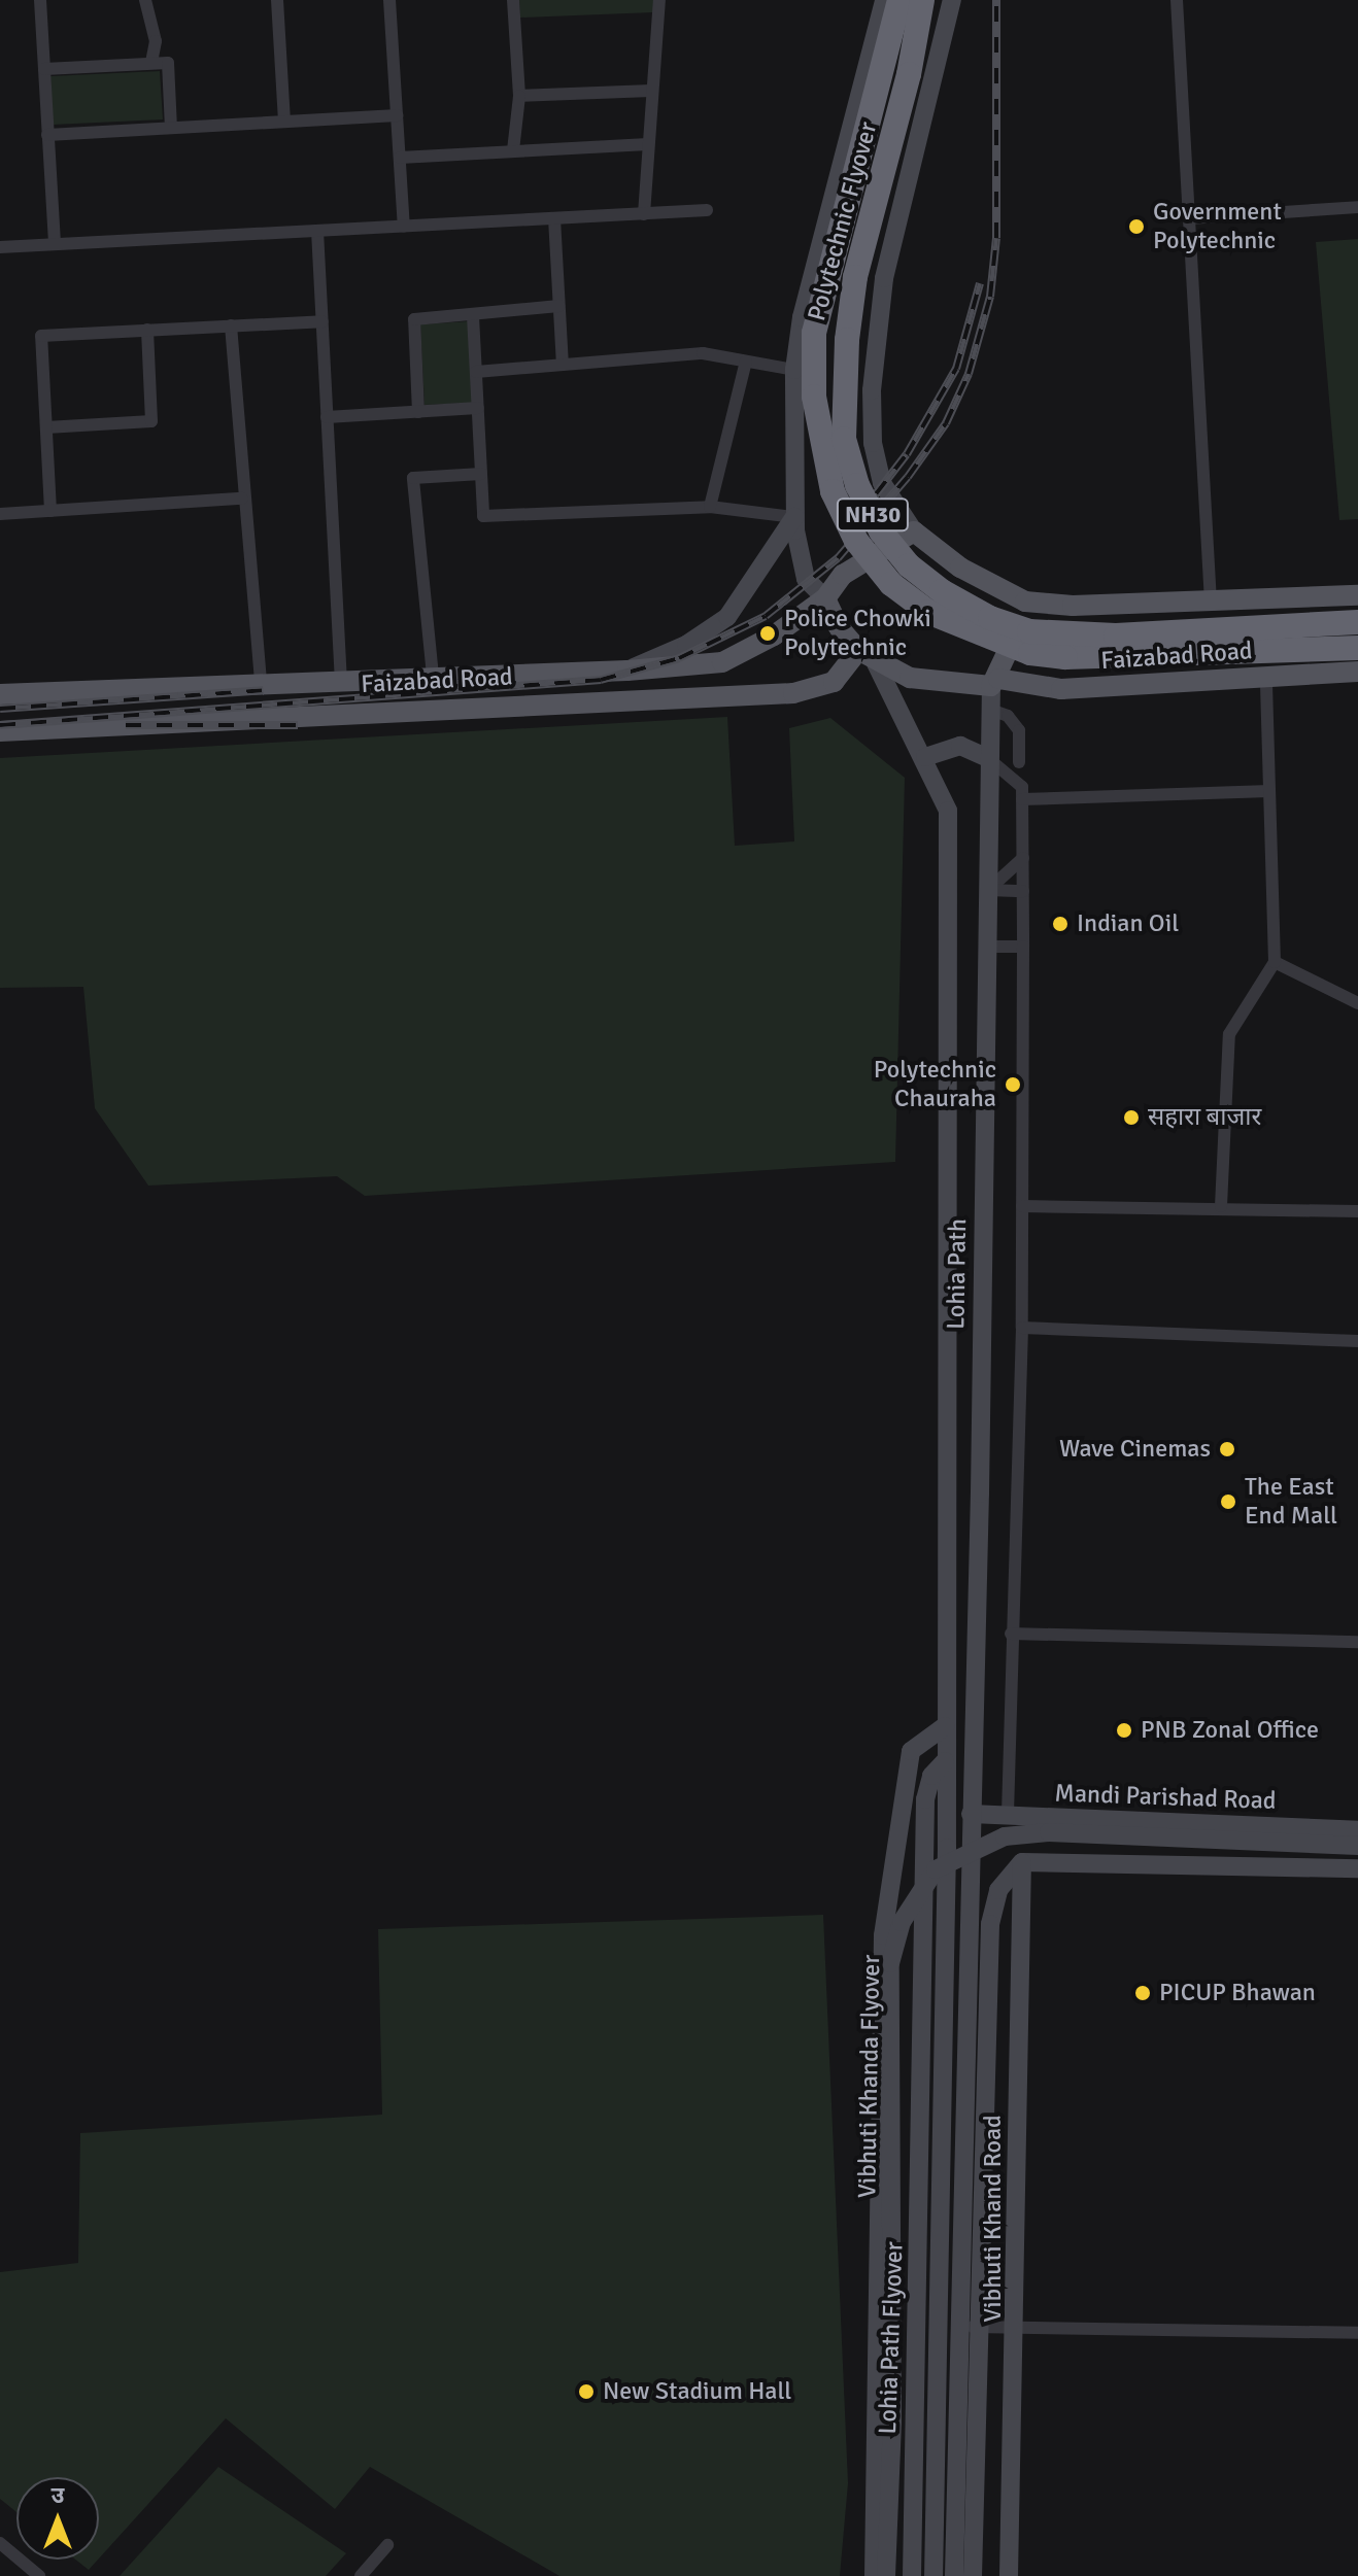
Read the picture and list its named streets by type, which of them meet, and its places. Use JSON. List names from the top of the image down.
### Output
{
  "streets": {
    "highway": ["Polytechnic Flyover", "NH30"],
    "main road": [
      "Faizabad Road",
      "Lohia Path",
      "Mandi Parishad Road",
      "Vibhuti Khanda Flyover",
      "Vibhuti Khand Road",
      "Lohia Path Flyover"
    ]
  },
  "crossings": [
    ["Faizabad Road", "Lohia Path"],
    ["Lohia Path", "Mandi Parishad Road"],
    ["Lohia Path", "Lohia Path Flyover"]
  ],
  "places": [
    "Government Polytechnic",
    "Police Chowki Polytechnic",
    "Indian Oil",
    "Polytechnic Chauraha",
    "सहारा बाजार",
    "Wave Cinemas",
    "The East End Mall",
    "PNB Zonal Office",
    "PICUP Bhawan",
    "New Stadium Hall"
  ],
  "north": "top"
}
